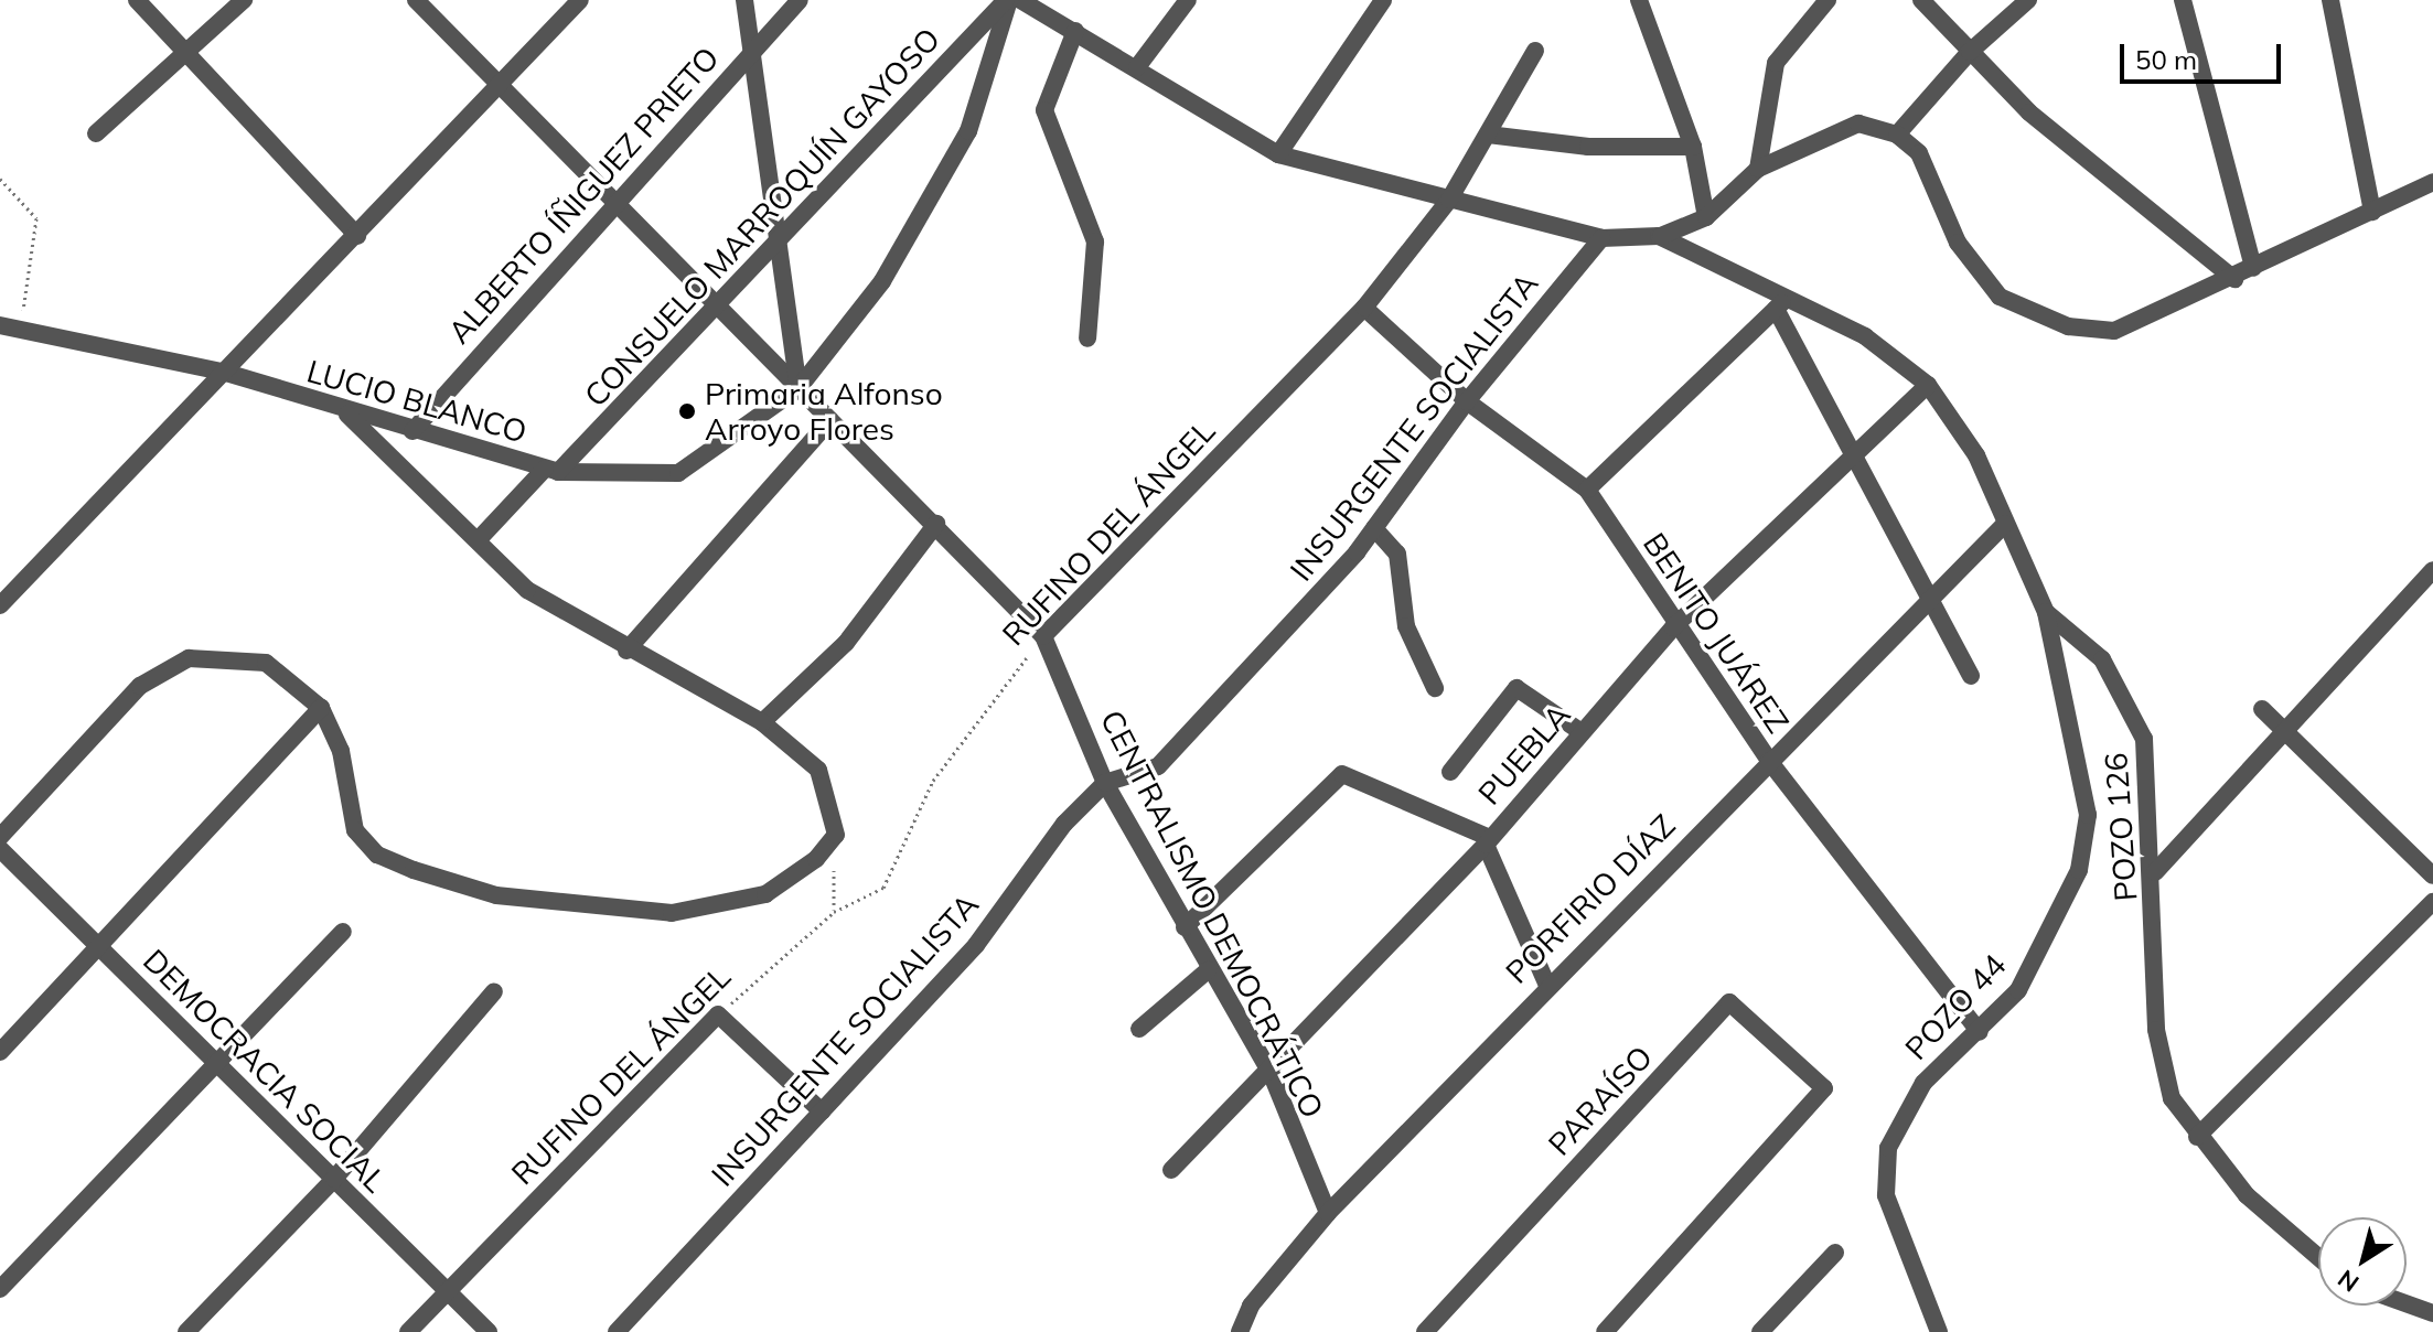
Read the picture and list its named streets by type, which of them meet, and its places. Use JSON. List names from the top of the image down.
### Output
{
  "streets": {
    "street": [
      "ALBERTO ÍÑIGUEZ PRIETO",
      "CONSUELO MARROQUÍN GAYOSO",
      "LUCIO BLANCO",
      "INSURGENTE SOCIALISTA",
      "RUFINO DEL ÁNGEL",
      "BENITO JUÁREZ",
      "PUEBLA",
      "POZO 126",
      "PORFIRIO DÍAZ",
      "CENTRALISMO DEMOCRÁTICO",
      "POZO 44",
      "DEMOCRACIA SOCIAL",
      "PARAÍSO"
    ]
  },
  "crossings": [
    ["ALBERTO ÍÑIGUEZ PRIETO", "LUCIO BLANCO"],
    ["ALBERTO ÍÑIGUEZ PRIETO", "CENTRALISMO DEMOCRÁTICO"],
    ["CONSUELO MARROQUÍN GAYOSO", "LUCIO BLANCO"],
    ["CONSUELO MARROQUÍN GAYOSO", "CENTRALISMO DEMOCRÁTICO"],
    ["LUCIO BLANCO", "CENTRALISMO DEMOCRÁTICO"],
    ["INSURGENTE SOCIALISTA", "BENITO JUÁREZ"],
    ["INSURGENTE SOCIALISTA", "CENTRALISMO DEMOCRÁTICO"],
    ["RUFINO DEL ÁNGEL", "BENITO JUÁREZ"],
    ["RUFINO DEL ÁNGEL", "CENTRALISMO DEMOCRÁTICO"],
    ["RUFINO DEL ÁNGEL", "DEMOCRACIA SOCIAL"],
    ["BENITO JUÁREZ", "PUEBLA"],
    ["BENITO JUÁREZ", "PORFIRIO DÍAZ"],
    ["BENITO JUÁREZ", "POZO 44"],
    ["PUEBLA", "POZO 126"],
    ["PUEBLA", "CENTRALISMO DEMOCRÁTICO"],
    ["POZO 126", "PORFIRIO DÍAZ"],
    ["POZO 126", "POZO 44"],
    ["PORFIRIO DÍAZ", "CENTRALISMO DEMOCRÁTICO"]
  ],
  "places": ["Primaria Alfonso Arroyo Flores"],
  "scale_bar": "50 m",
  "north": "bottom left"
}
